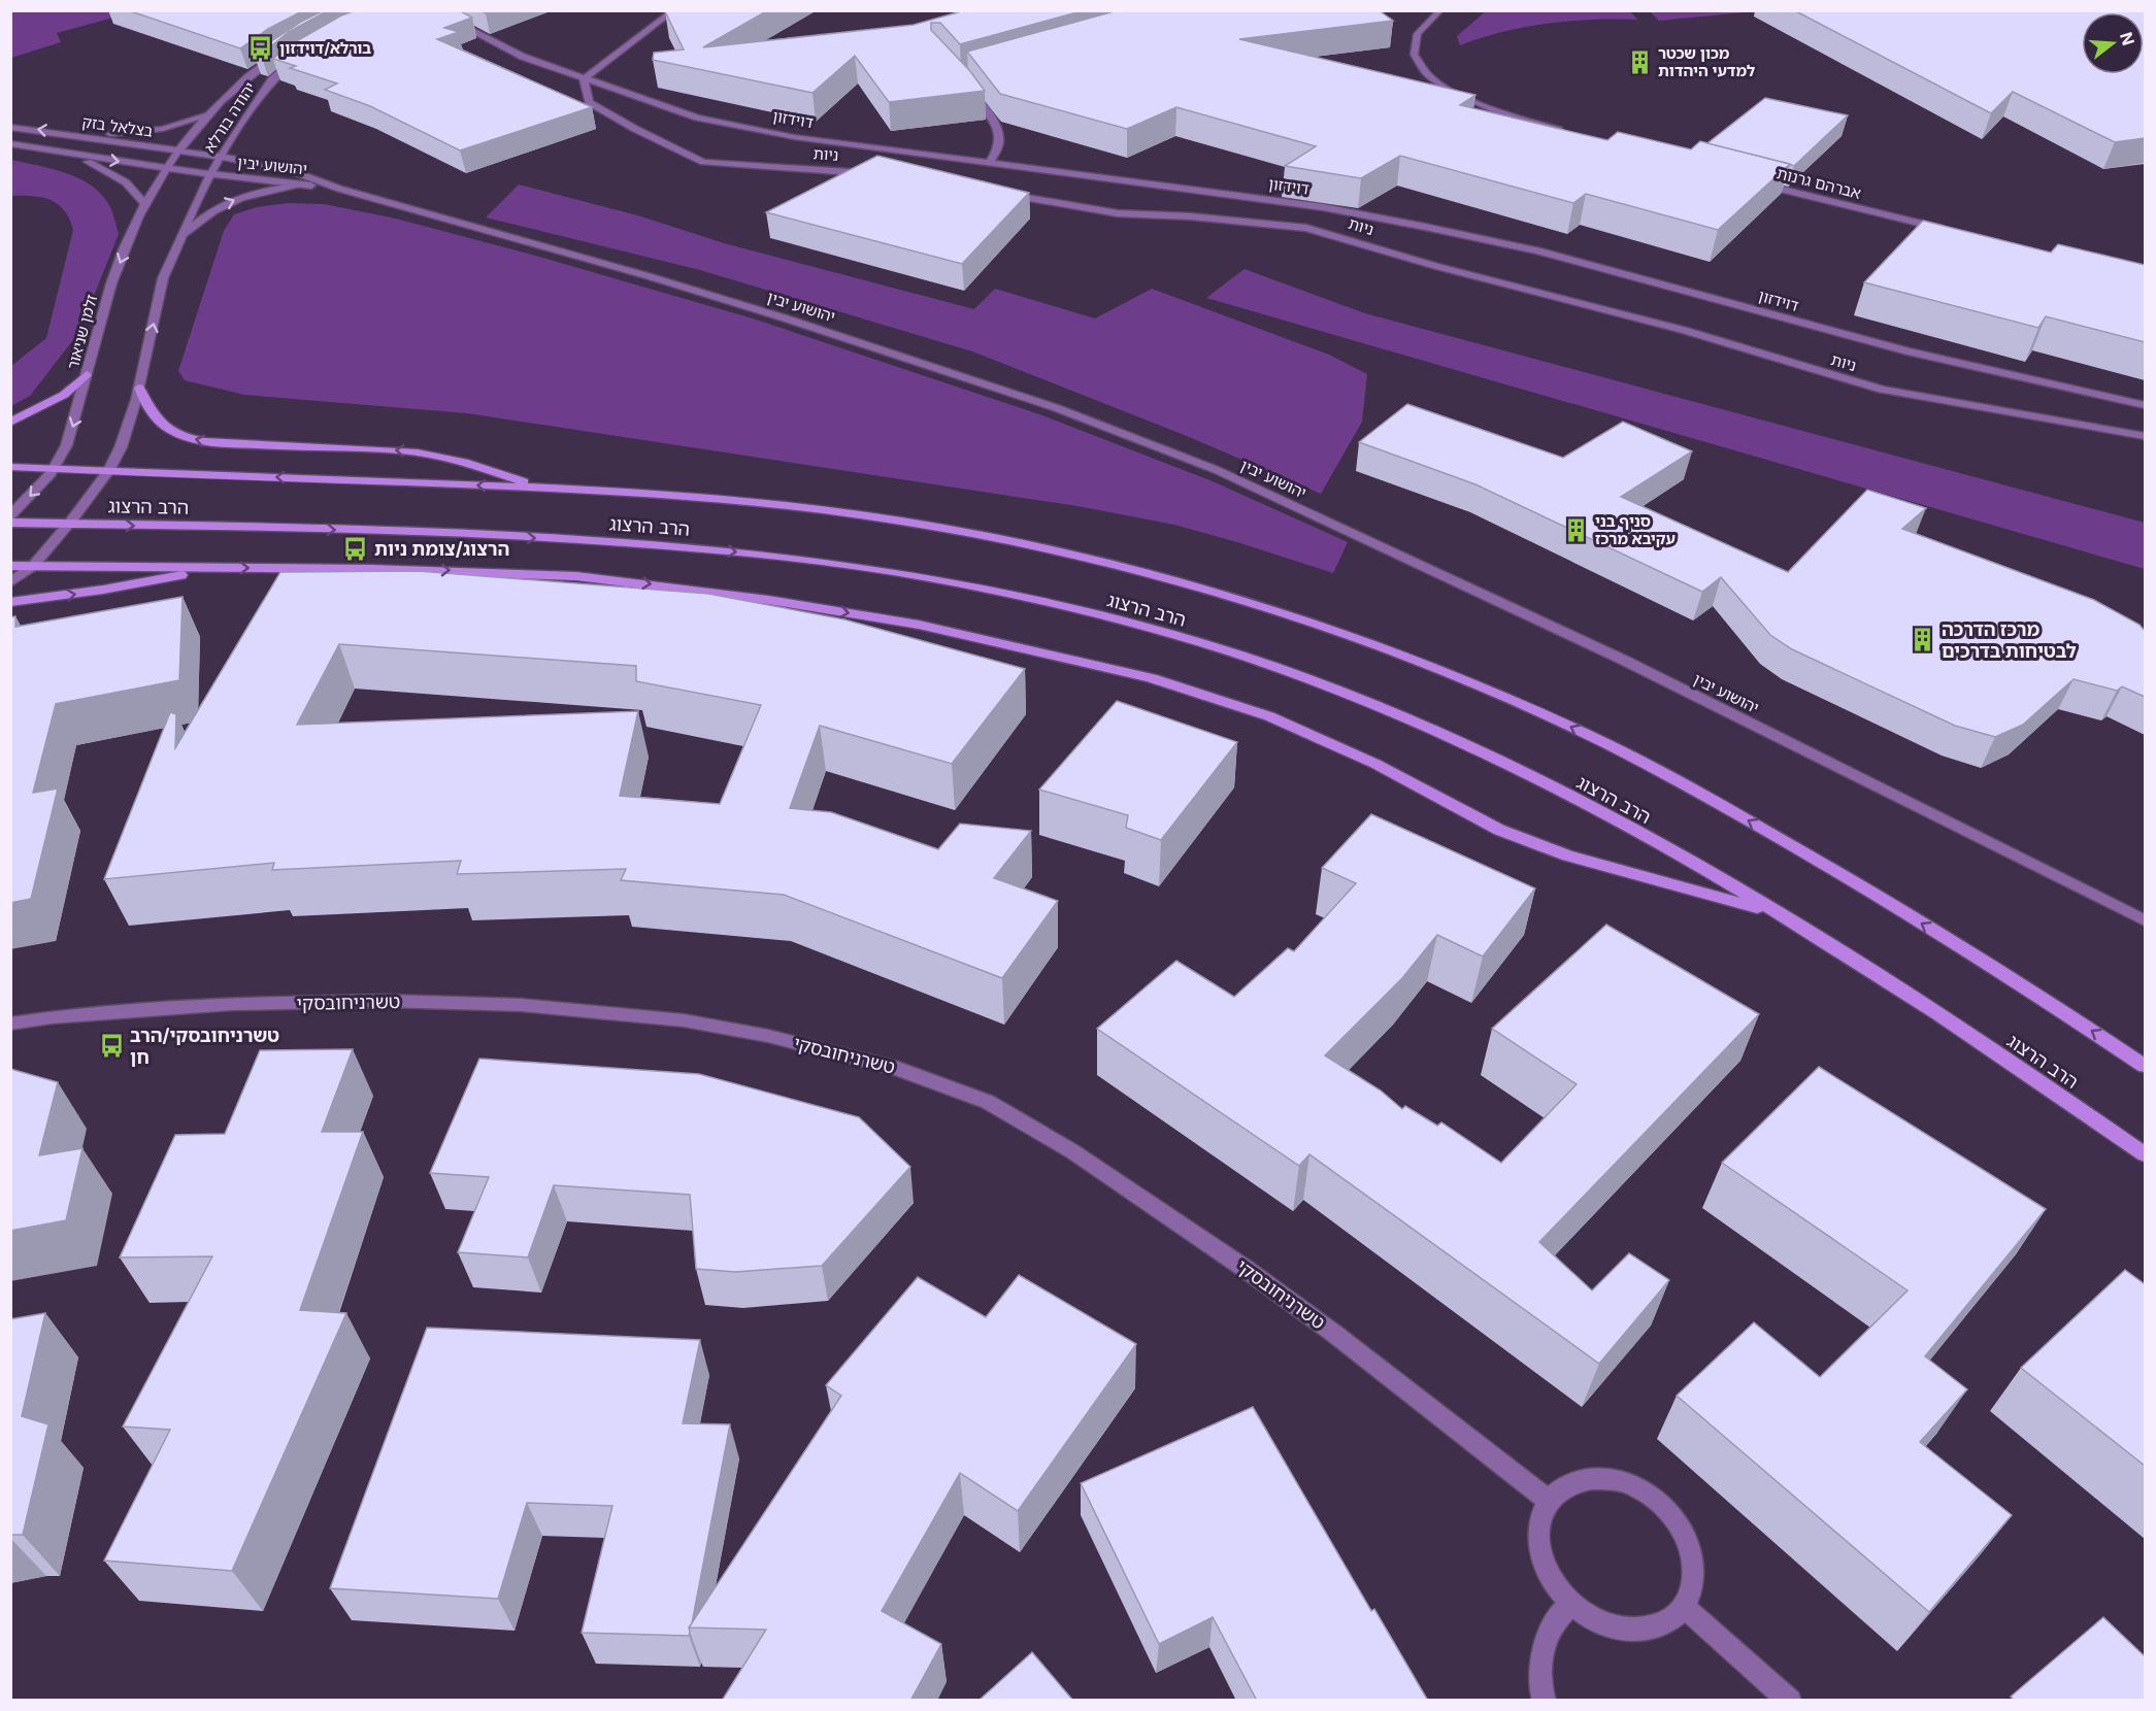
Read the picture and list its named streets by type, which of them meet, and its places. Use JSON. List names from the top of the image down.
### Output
{
  "streets": {
    "main road": ["הרב הרצוג"],
    "street": [
      "יהודה בורלא",
      "דוידזון",
      "בצלאל בזק",
      "ניות",
      "יהושוע יבין",
      "אברהם גרנות",
      "זלמן שניאור",
      "טשרניחובסקי"
    ]
  },
  "crossings": [
    ["יהודה בורלא", "בצלאל בזק"],
    ["יהודה בורלא", "יהושוע יבין"],
    ["יהודה בורלא", "זלמן שניאור"],
    ["דוידזון", "ניות"],
    ["בצלאל בזק", "יהושוע יבין"],
    ["בצלאל בזק", "זלמן שניאור"],
    ["יהושוע יבין", "זלמן שניאור"],
    ["זלמן שניאור", "הרב הרצוג"]
  ],
  "places": {
    "bus stop": ["בורלא/דוידזון", "הרצוג/צומת ניות", "טשרניחובסקי/הרב חן"],
    "building": ["מכון שכטר למדעי היהדות", "סניף בני עקיבא מרכז", "מרכז הדרכה לבטיחות בדרכים"]
  },
  "north": "right"
}
